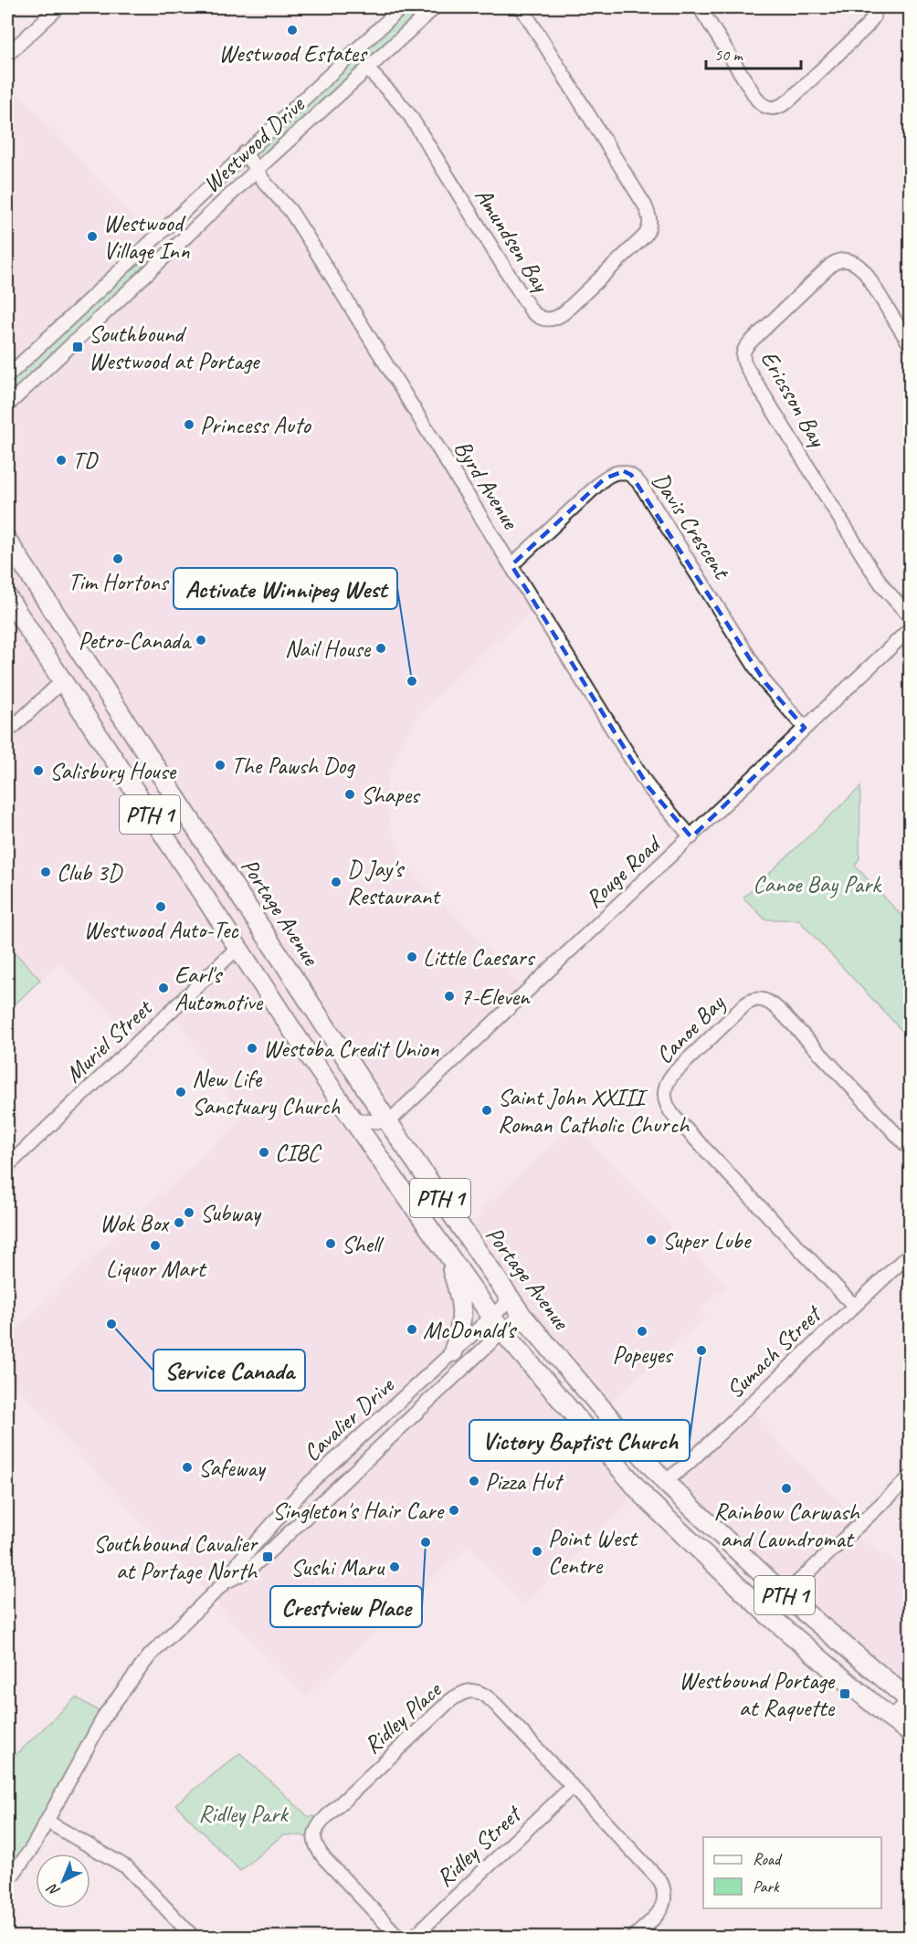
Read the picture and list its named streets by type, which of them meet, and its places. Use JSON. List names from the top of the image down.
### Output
{
  "streets": {
    "highway": ["PTH 1", "Portage Avenue"],
    "street": [
      "Westwood Drive",
      "Amundsen Bay",
      "Ericsson Bay",
      "Byrd Avenue",
      "Davis Crescent",
      "Rouge Road",
      "Canoe Bay",
      "Muriel Street",
      "Sumach Street",
      "Cavalier Drive",
      "Ridley Place",
      "Ridley Street"
    ]
  },
  "crossings": [
    ["Westwood Drive", "Amundsen Bay"],
    ["Westwood Drive", "Byrd Avenue"],
    ["Byrd Avenue", "Davis Crescent"],
    ["Byrd Avenue", "Rouge Road"],
    ["Davis Crescent", "Rouge Road"],
    ["PTH 1", "Muriel Street"],
    ["PTH 1", "Cavalier Drive"],
    ["Rouge Road", "Portage Avenue"],
    ["Portage Avenue", "Sumach Street"],
    ["Portage Avenue", "Cavalier Drive"],
    ["Canoe Bay", "Sumach Street"],
    ["Ridley Place", "Ridley Street"]
  ],
  "parks": ["Canoe Bay Park", "Ridley Park"],
  "places": {
    "other": [
      "Westwood Estates",
      "Westwood Village Inn",
      "Princess Auto",
      "TD",
      "Tim Hortons",
      "Petro-Canada",
      "Nail House",
      "Activate Winnipeg West",
      "The Pawsh Dog",
      "Salisbury House",
      "Shapes",
      "Club 3D",
      "D Jay's Restaurant",
      "Westwood Auto-Tec",
      "Little Caesars",
      "Earl's Automotive",
      "7-Eleven",
      "Westoba Credit Union",
      "New Life Sanctuary Church",
      "Saint John XXIII Roman Catholic Church",
      "CIBC",
      "Subway",
      "Wok Box",
      "Super Lube",
      "Shell",
      "Liquor Mart",
      "Service Canada",
      "McDonald's",
      "Popeyes",
      "Victory Baptist Church",
      "Safeway",
      "Pizza Hut",
      "Rainbow Carwash and Laundromat",
      "Singleton's Hair Care",
      "Crestview Place",
      "Point West Centre",
      "Sushi Maru"
    ],
    "transit": ["Southbound Westwood at Portage", "Southbound Cavalier at Portage North", "Westbound Portage at Raquette"]
  },
  "legend": ["Road", "Park"],
  "scale_bar": "50 m",
  "north": "bottom left"
}
